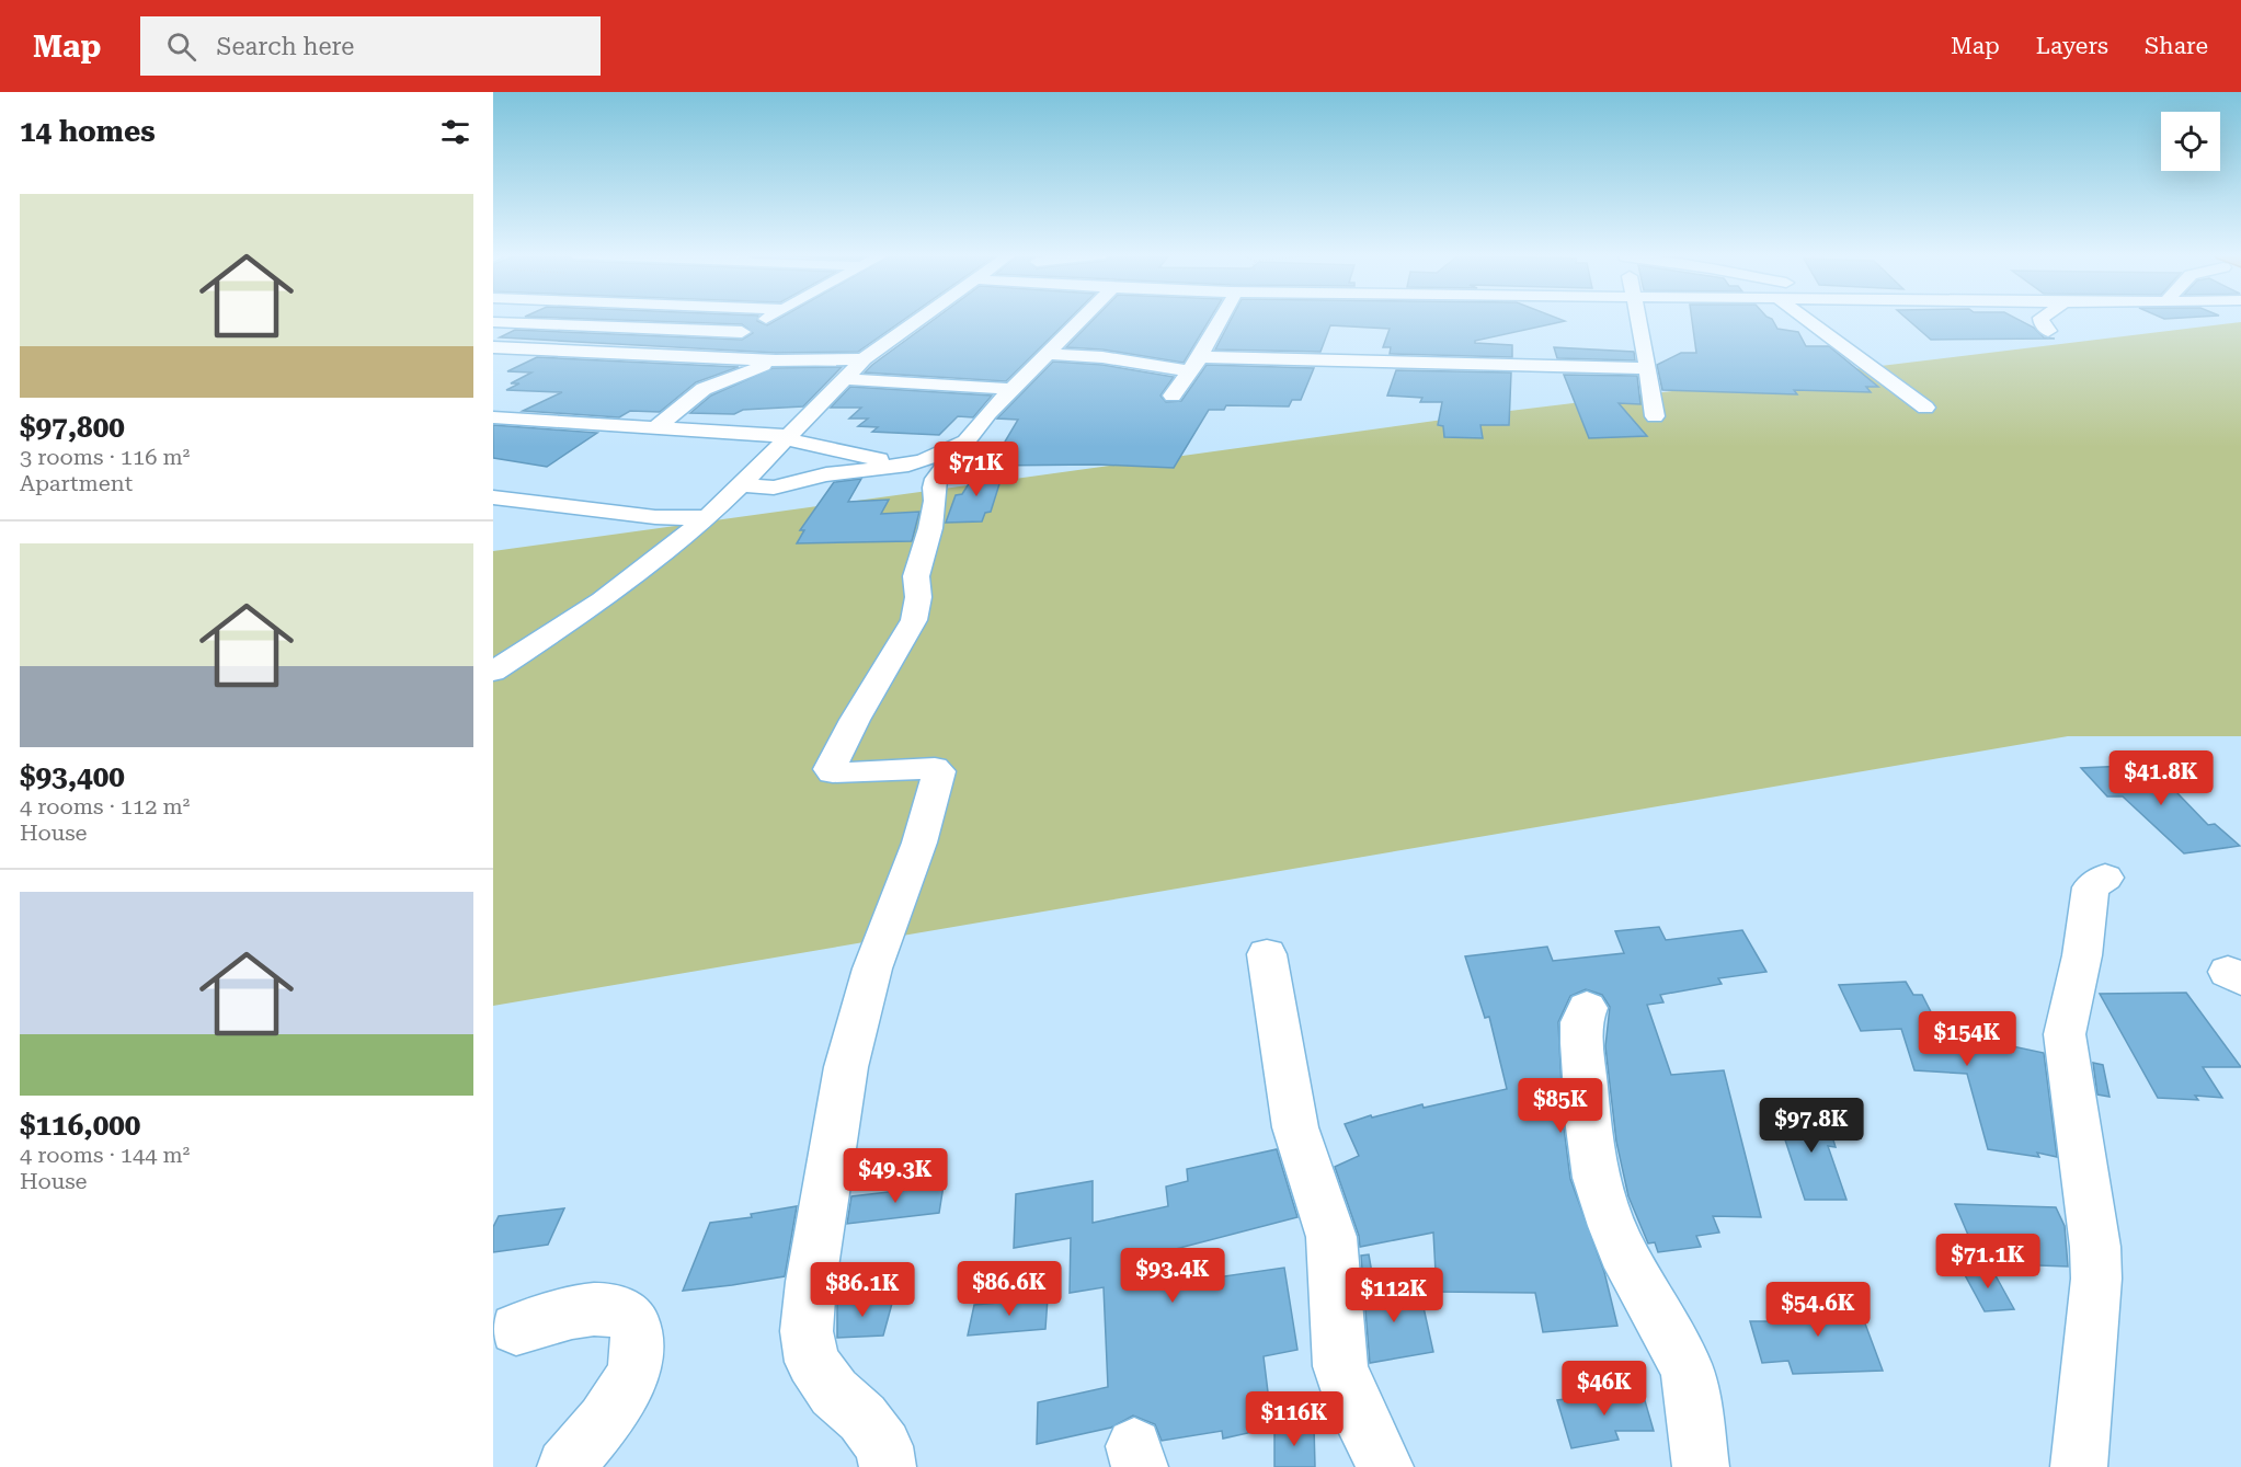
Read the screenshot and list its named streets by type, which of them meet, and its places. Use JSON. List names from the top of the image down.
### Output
{
  "page": {
    "header": "Map",
    "search": "Search here",
    "nav": ["Map", "Layers", "Share"],
    "heading": "14 homes",
    "list": [
      {
        "name": "$97,800",
        "note": "3 rooms · 116 m² · Apartment"
      },
      {
        "name": "$93,400",
        "note": "4 rooms · 112 m² · House"
      },
      {
        "name": "$116,000",
        "note": "4 rooms · 144 m² · House"
      }
    ],
    "price": [
      "$71K",
      "$41.8K",
      "$154K",
      "$85K",
      "$97.8K",
      "$49.3K",
      "$71.1K",
      "$93.4K",
      "$86.6K",
      "$86.1K",
      "$112K",
      "$54.6K",
      "$46K",
      "$116K"
    ]
  }
}
